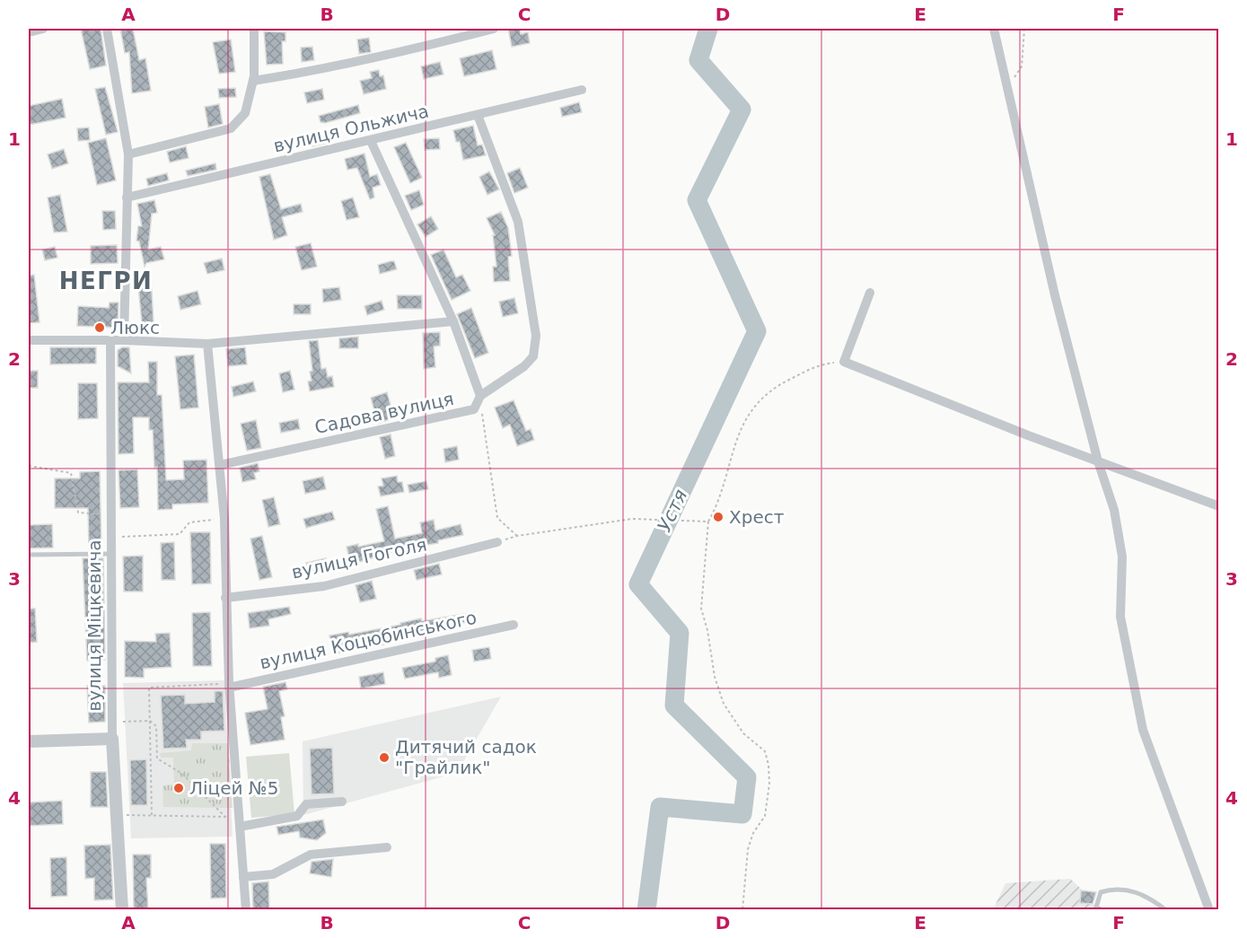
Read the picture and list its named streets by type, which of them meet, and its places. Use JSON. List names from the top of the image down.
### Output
{
  "streets": {
    "street": [
      "вулиця Ольжича",
      "Садова вулиця",
      "вулиця Гоголя",
      "вулиця Міцкевича",
      "вулиця Коцюбинського"
    ]
  },
  "crossings": [
    ["вулиця Ольжича", "Садова вулиця"]
  ],
  "districts": ["НЕГРИ"],
  "water": ["Устя"],
  "places": [
    "Люкс",
    "Хрест",
    "Дитячий садок \"Грайлик\"",
    "Ліцей №5"
  ],
  "grid": {
    "columns": [
      "A",
      "B",
      "C",
      "D",
      "E",
      "F"
    ],
    "rows": [
      "1",
      "2",
      "3",
      "4"
    ]
  }
}
